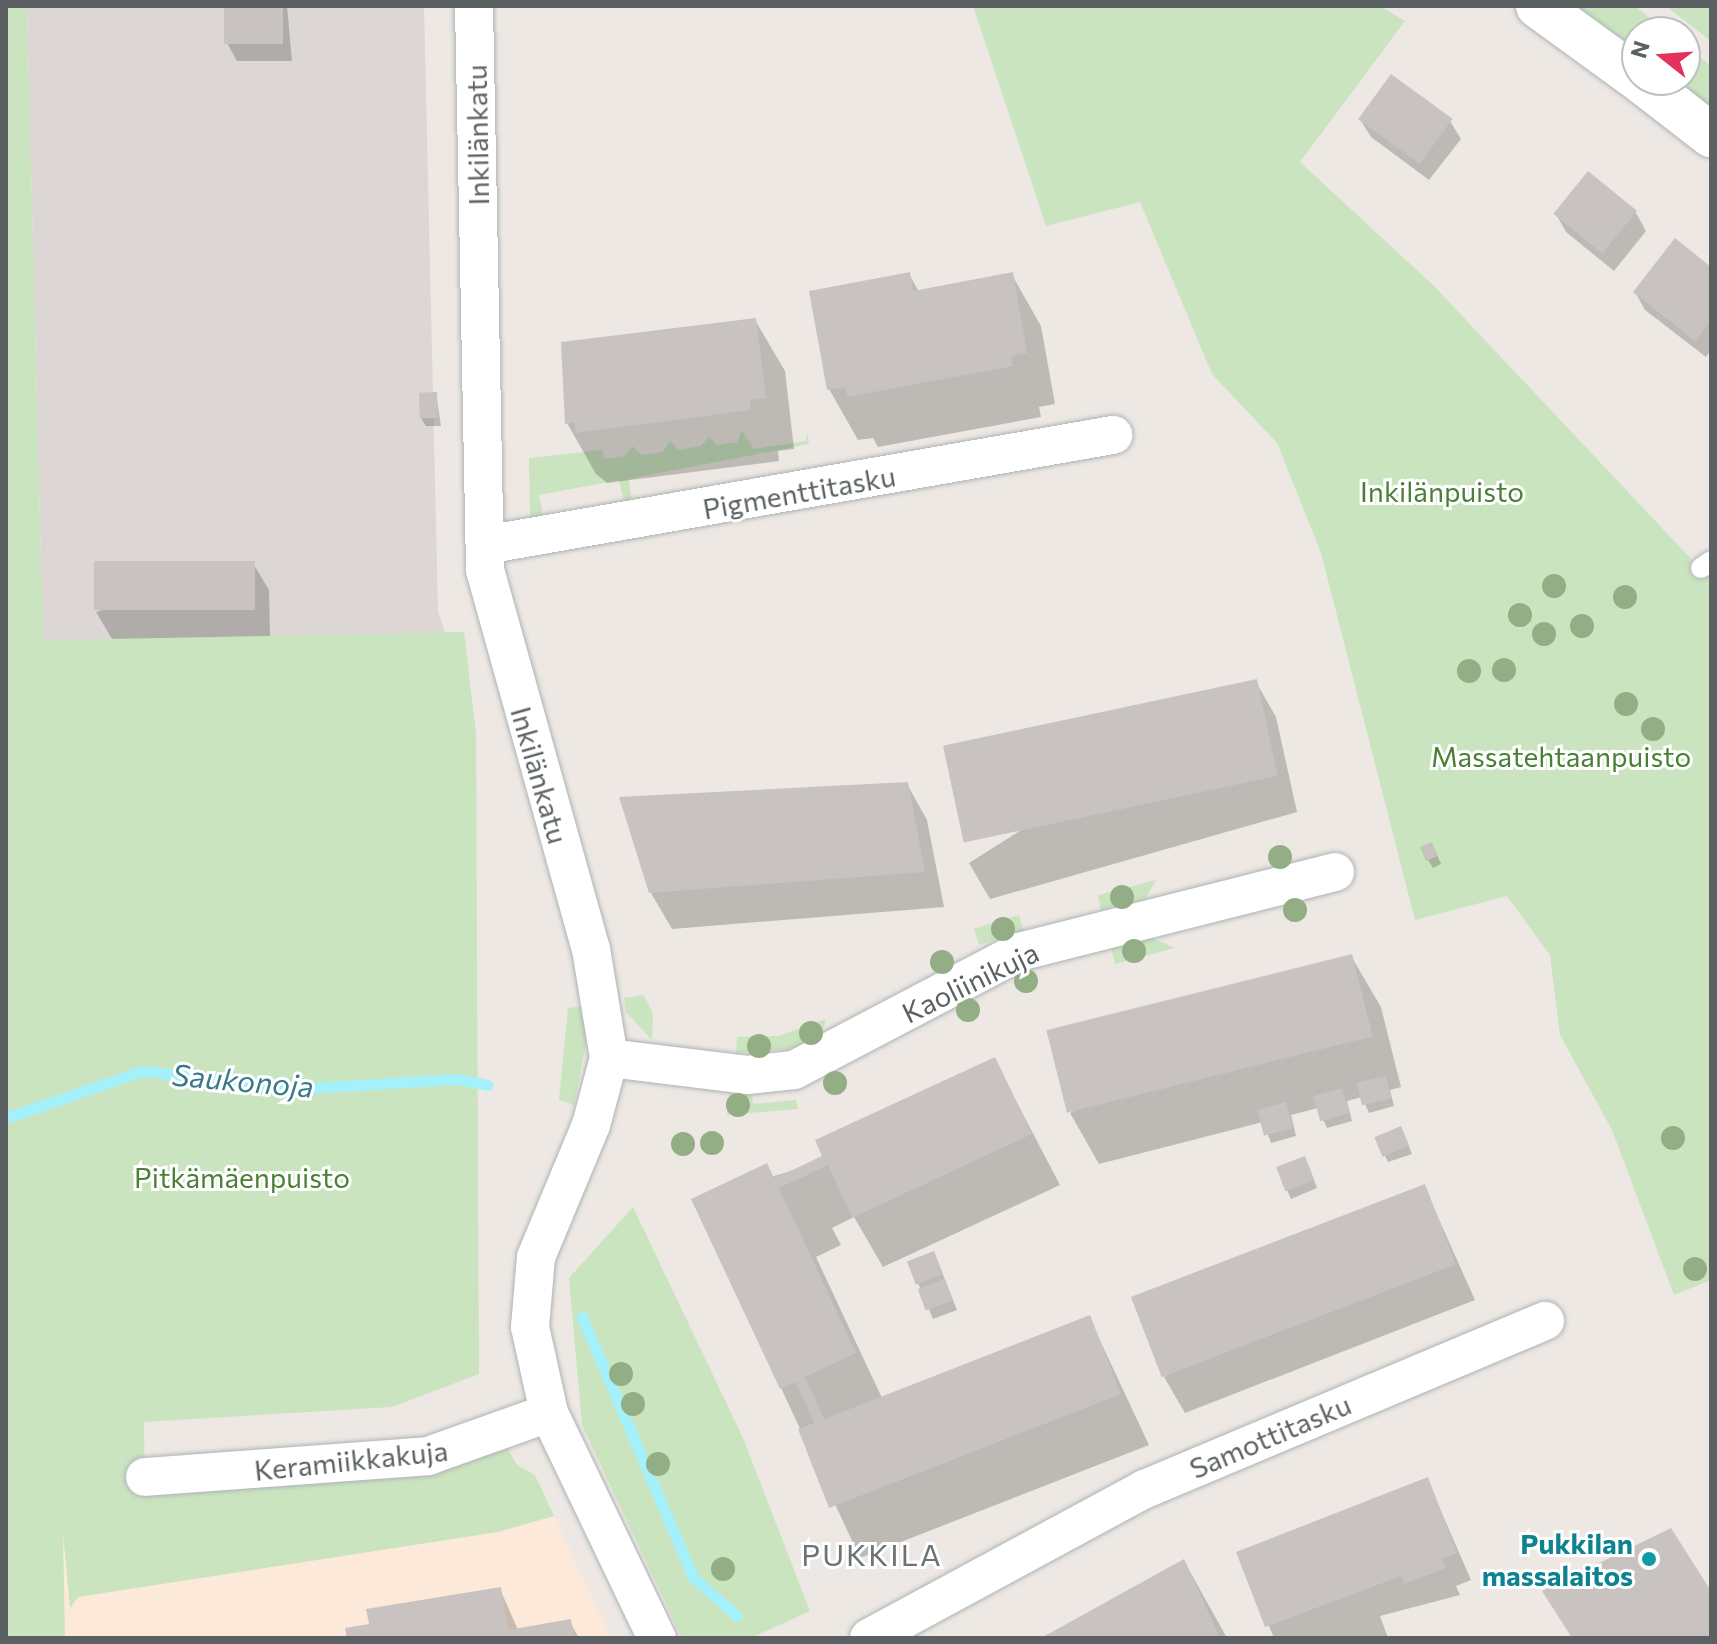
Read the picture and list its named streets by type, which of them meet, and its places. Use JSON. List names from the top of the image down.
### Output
{
  "streets": {
    "street": [
      "Inkilänkatu",
      "Pigmenttitasku",
      "Kaoliinikuja",
      "Samottitasku",
      "Keramiikkakuja"
    ]
  },
  "crossings": [
    ["Inkilänkatu", "Pigmenttitasku"],
    ["Inkilänkatu", "Kaoliinikuja"],
    ["Inkilänkatu", "Keramiikkakuja"]
  ],
  "districts": ["PUKKILA"],
  "water": ["Saukonoja"],
  "parks": ["Inkilänpuisto", "Massatehtaanpuisto", "Pitkämäenpuisto"],
  "places": ["Pukkilan massalaitos"],
  "north": "left"
}
